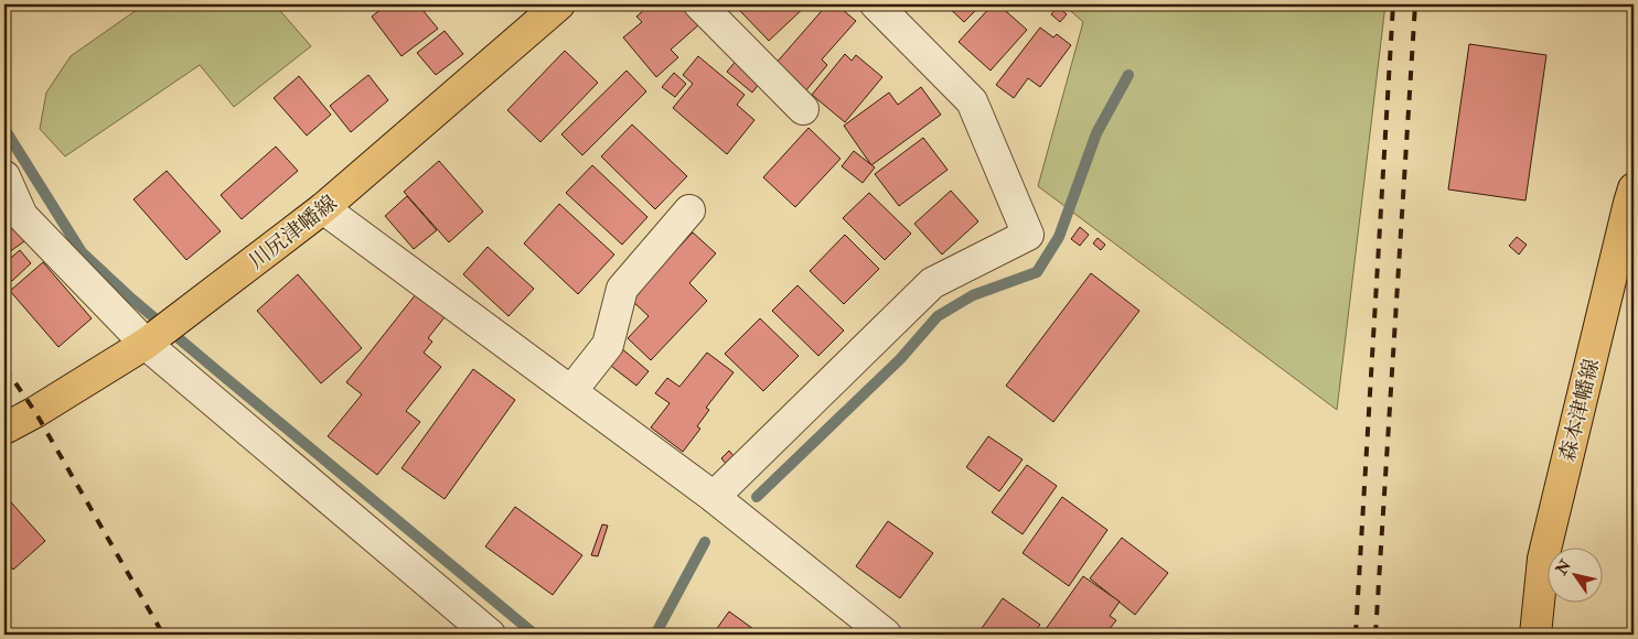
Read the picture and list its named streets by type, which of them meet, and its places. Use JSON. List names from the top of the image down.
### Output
{
  "streets": {
    "main road": ["川尻津幡線", "森本津幡線"]
  },
  "north": "top left"
}
